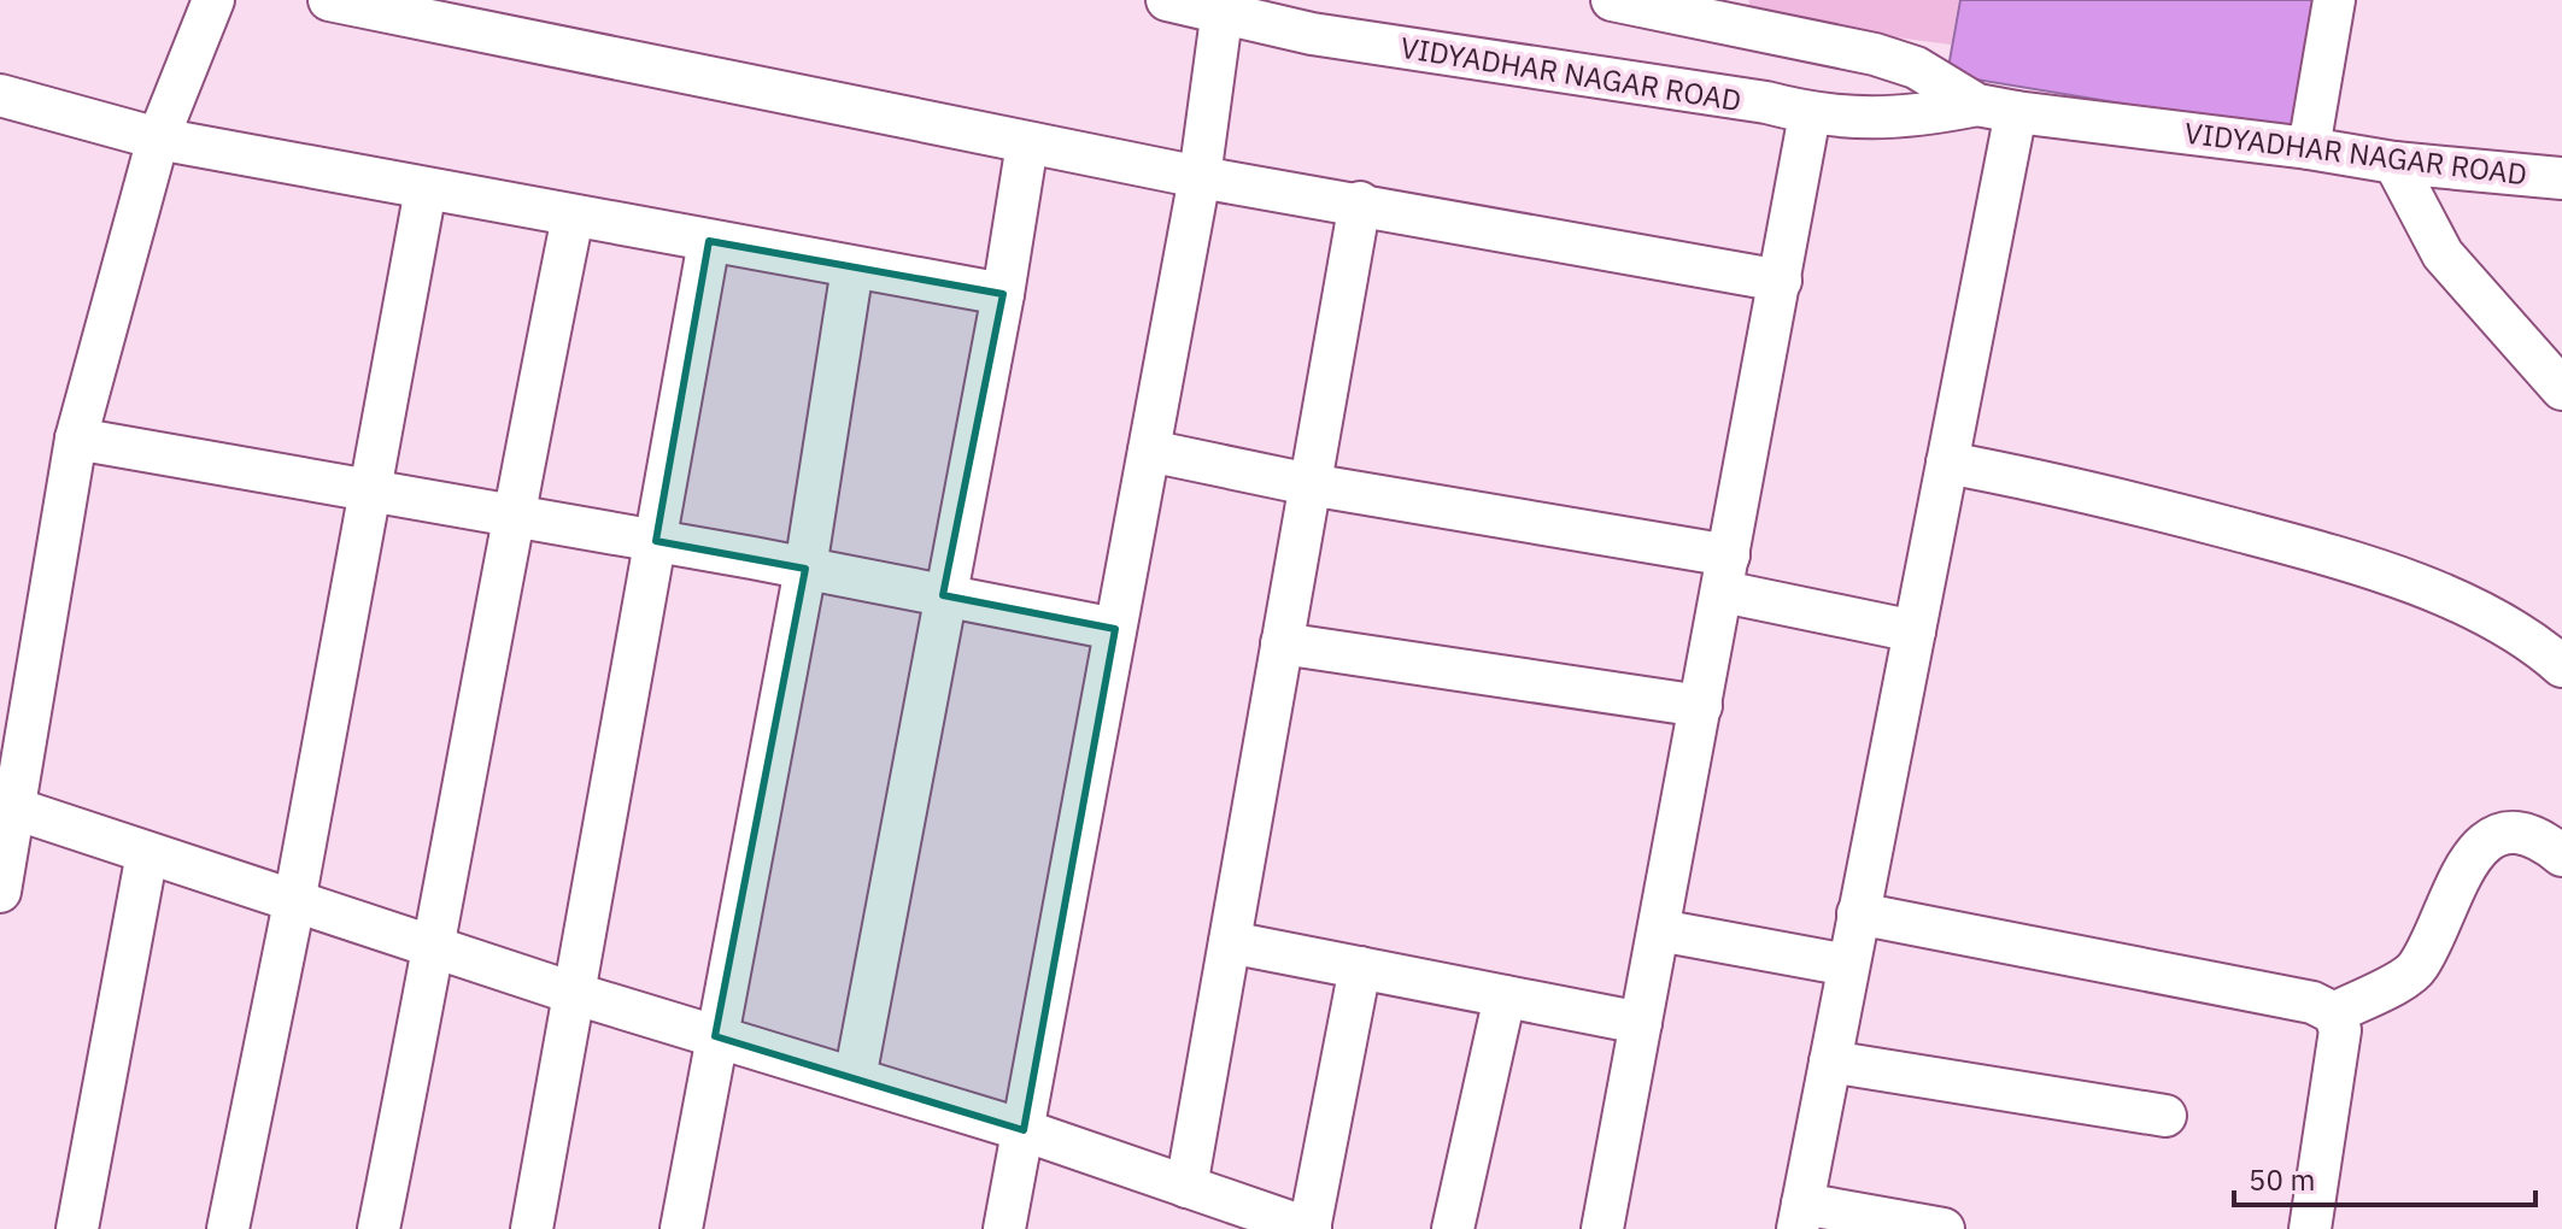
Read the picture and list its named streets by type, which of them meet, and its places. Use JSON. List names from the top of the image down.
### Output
{
  "streets": {
    "street": ["VIDYADHAR NAGAR ROAD"]
  },
  "scale_bar": "50 m"
}
